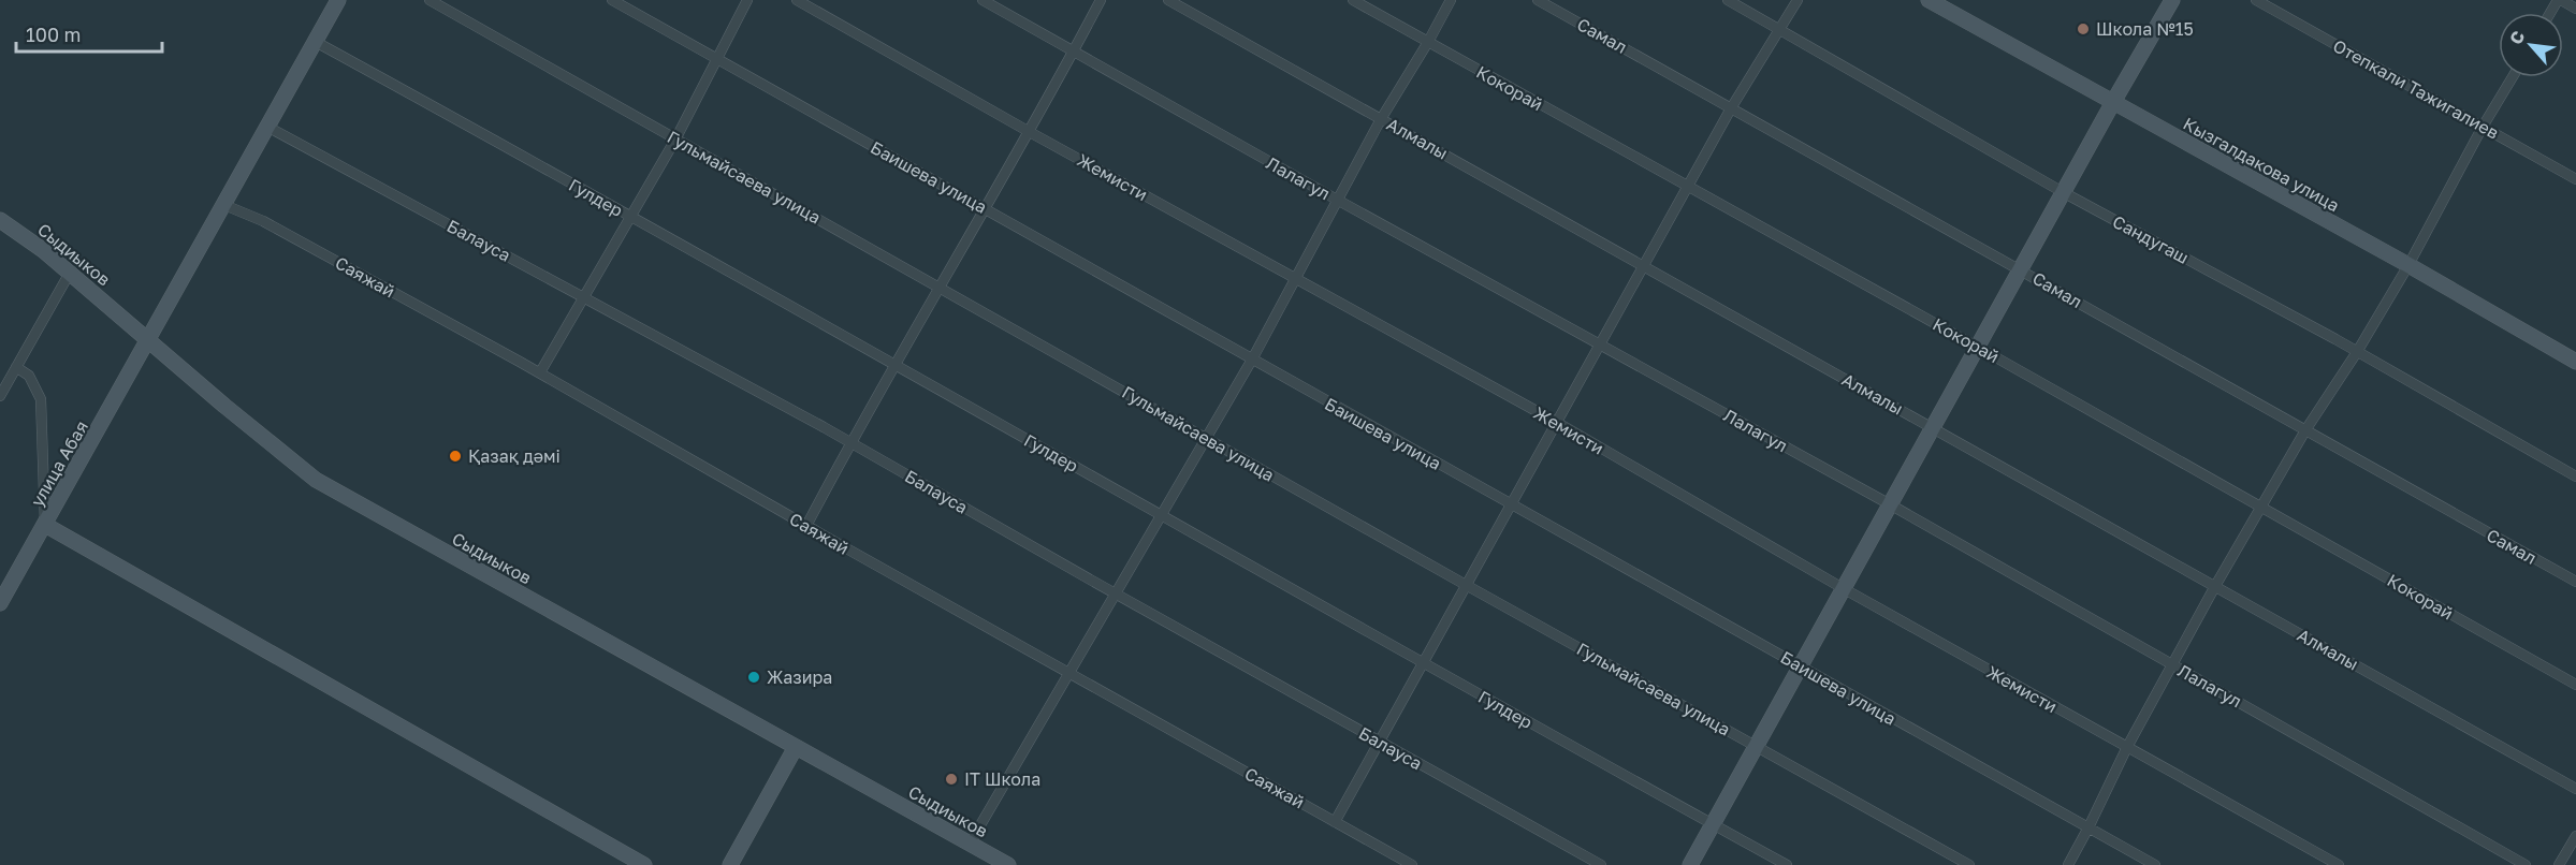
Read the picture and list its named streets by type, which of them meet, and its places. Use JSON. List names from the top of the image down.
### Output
{
  "streets": {
    "street": [
      "Самал",
      "Кокорай",
      "Отепкали Тажигалиев",
      "Алмалы",
      "Кызгалдакова улица",
      "Гульмайсаева улица",
      "Баишева улица",
      "Жемисти",
      "Лалагул",
      "Гулдер",
      "Сандугаш",
      "Балауса",
      "Сыдиыков",
      "Саяжай",
      "улица Абая"
    ]
  },
  "crossings": [
    ["Гулдер", "улица Абая"],
    ["Балауса", "улица Абая"],
    ["Сыдиыков", "улица Абая"],
    ["Саяжай", "улица Абая"]
  ],
  "places": [
    "Школа №15",
    "Қазақ дәмі",
    "Жазира",
    "IT Школа"
  ],
  "scale_bar": "100 m",
  "north": "top left"
}
